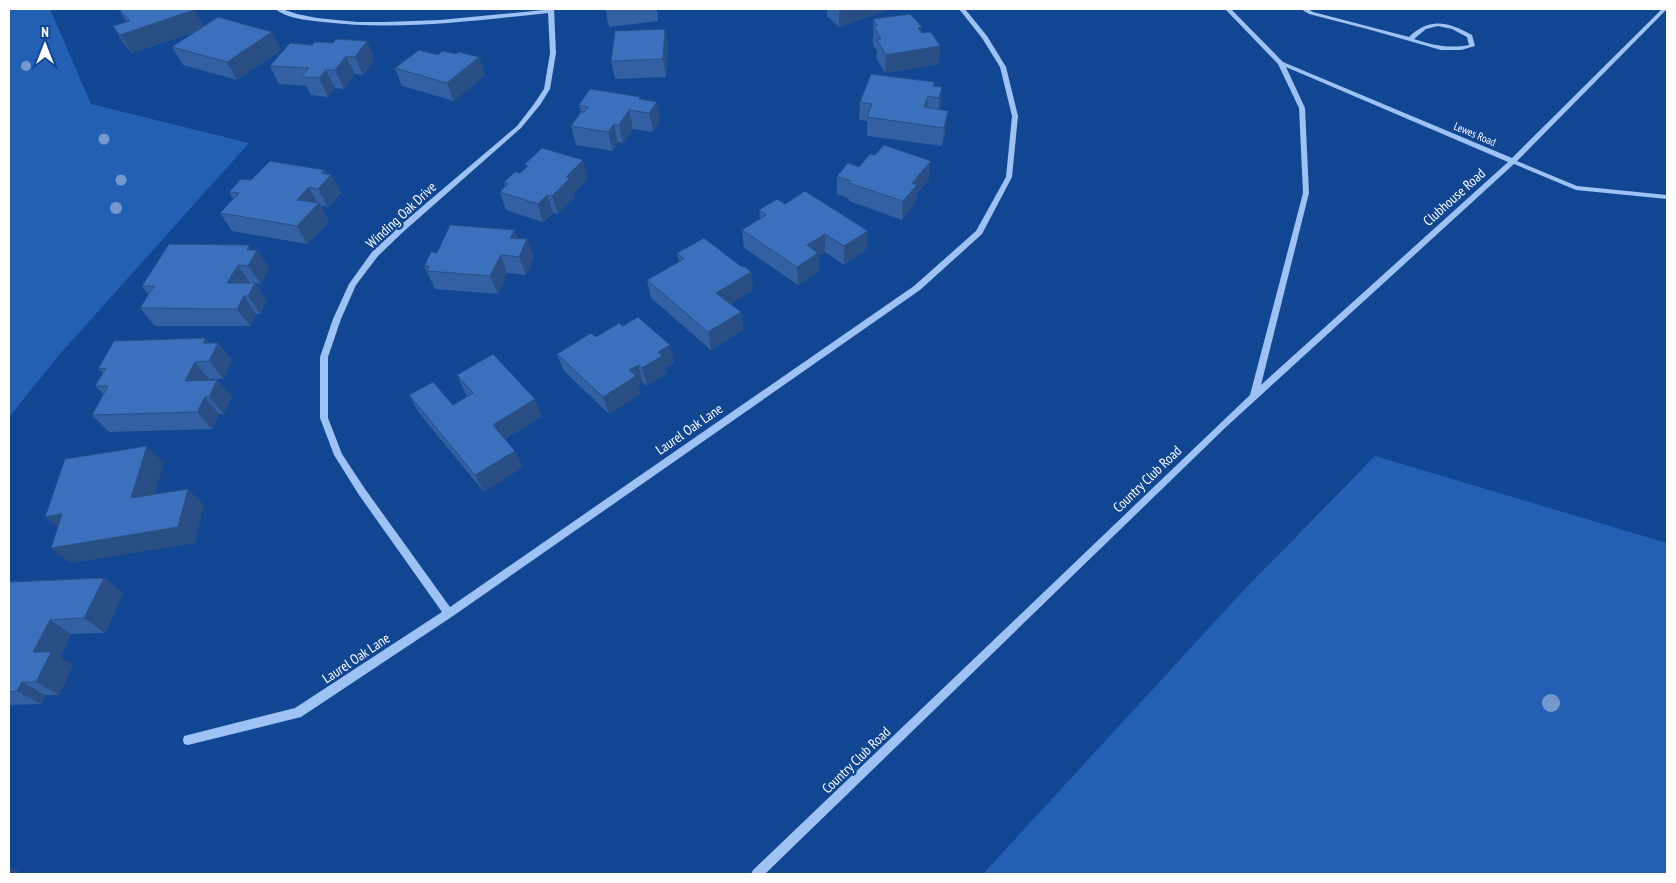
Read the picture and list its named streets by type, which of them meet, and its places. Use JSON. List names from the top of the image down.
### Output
{
  "streets": {
    "street": [
      "Lewes Road",
      "Clubhouse Road",
      "Winding Oak Drive",
      "Laurel Oak Lane",
      "Country Club Road"
    ]
  },
  "crossings": [
    ["Lewes Road", "Clubhouse Road"],
    ["Clubhouse Road", "Country Club Road"],
    ["Winding Oak Drive", "Laurel Oak Lane"]
  ],
  "north": "top"
}
